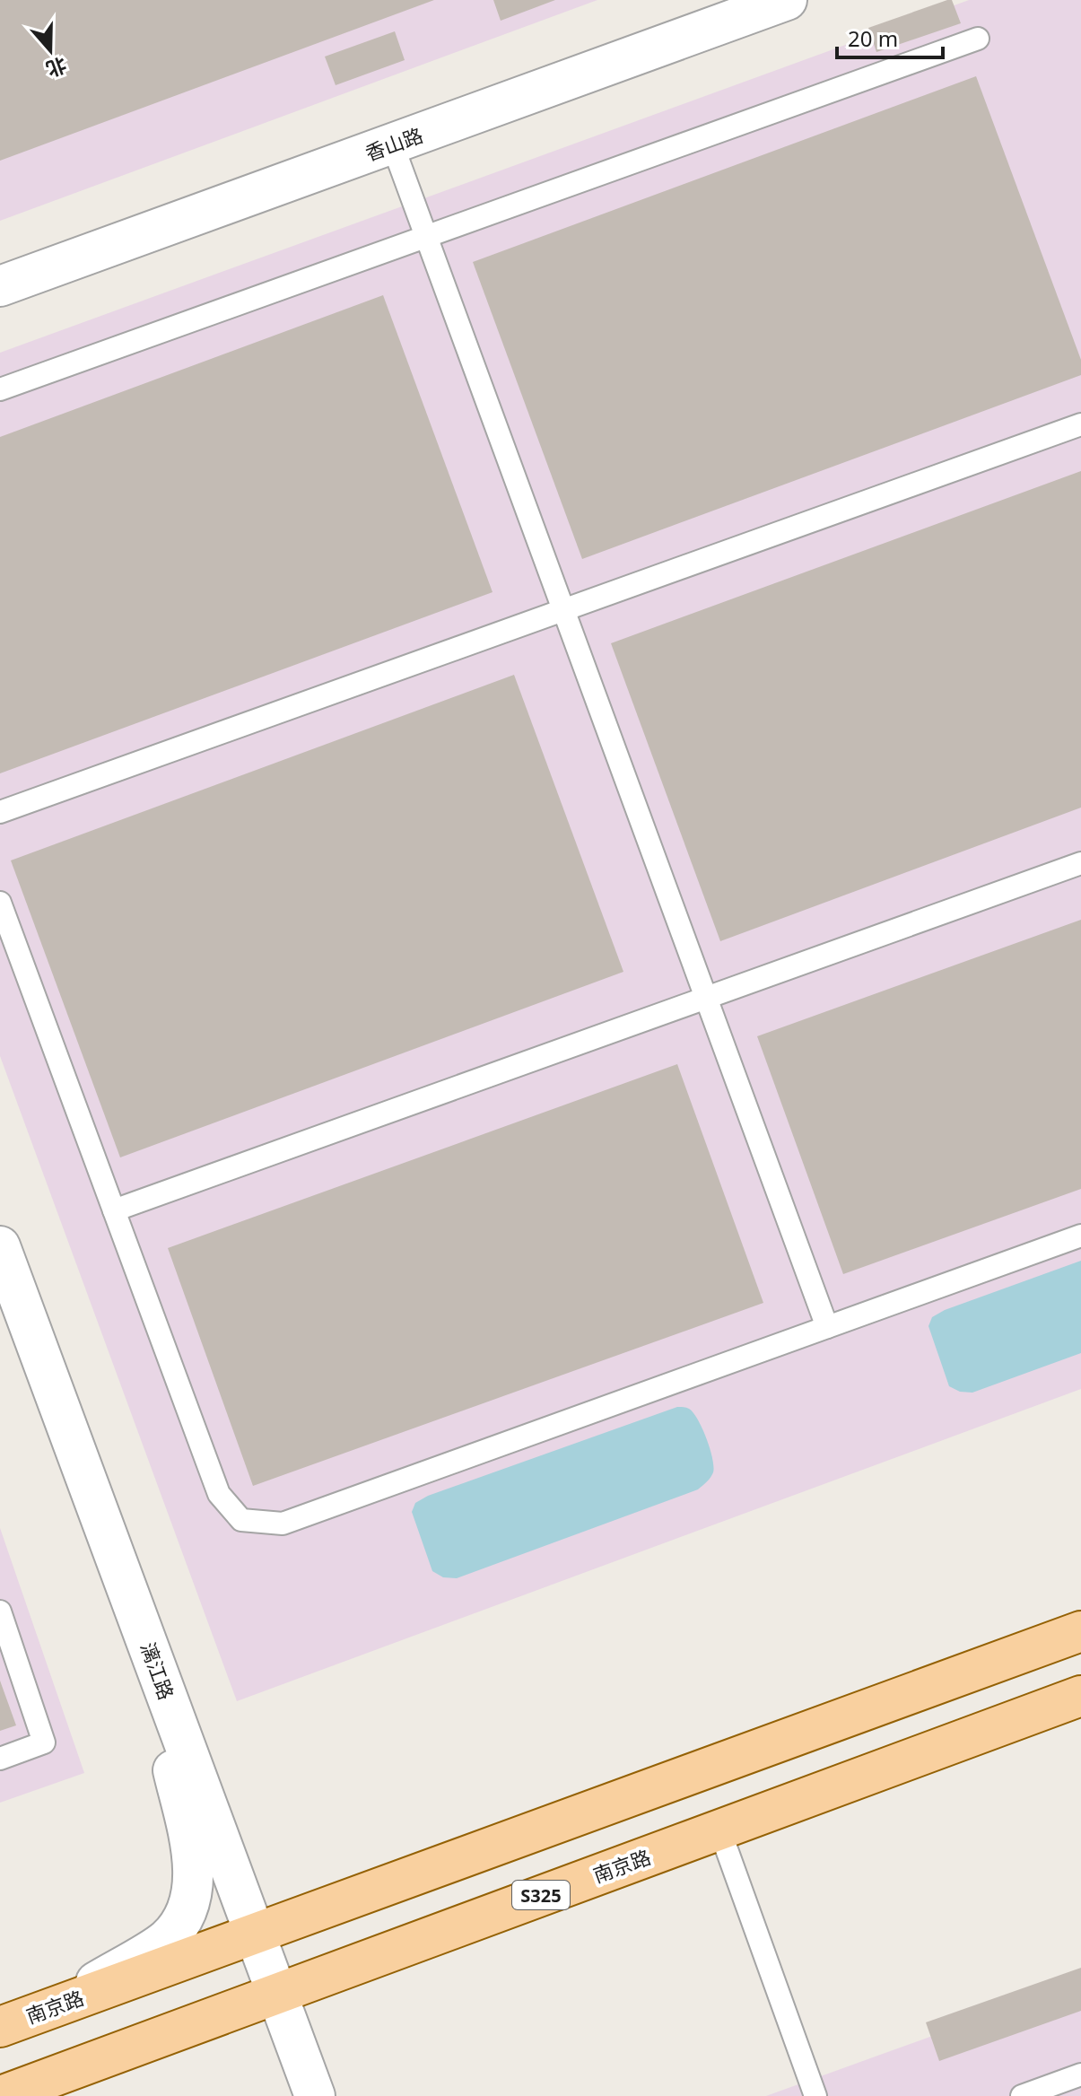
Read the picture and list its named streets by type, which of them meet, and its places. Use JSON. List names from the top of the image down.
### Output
{
  "streets": {
    "main road": ["南京路", "S325"],
    "street": ["香山路", "漓江路"]
  },
  "crossings": [
    ["漓江路", "南京路"]
  ],
  "scale_bar": "20 m",
  "north": "bottom"
}
